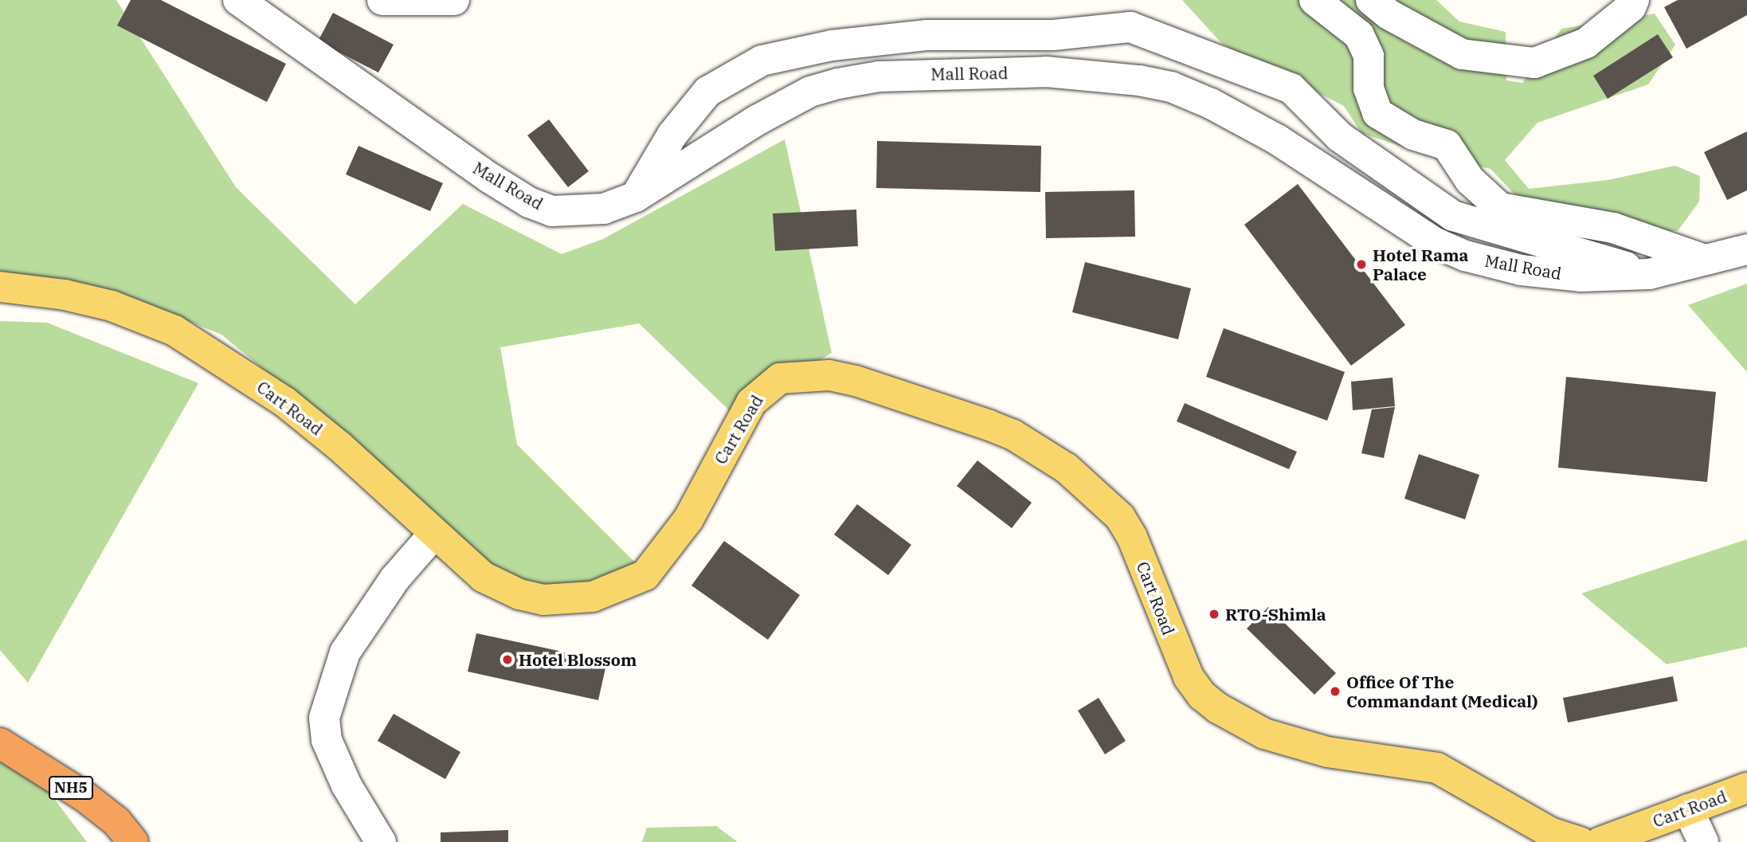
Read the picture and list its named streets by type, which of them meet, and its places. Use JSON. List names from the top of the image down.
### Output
{
  "streets": {
    "highway": ["NH5"],
    "main road": ["Cart Road"],
    "street": ["Mall Road"]
  },
  "places": [
    "Hotel Rama Palace",
    "RTO-Shimla",
    "Hotel Blossom",
    "Office Of The Commandant (Medical)"
  ]
}
